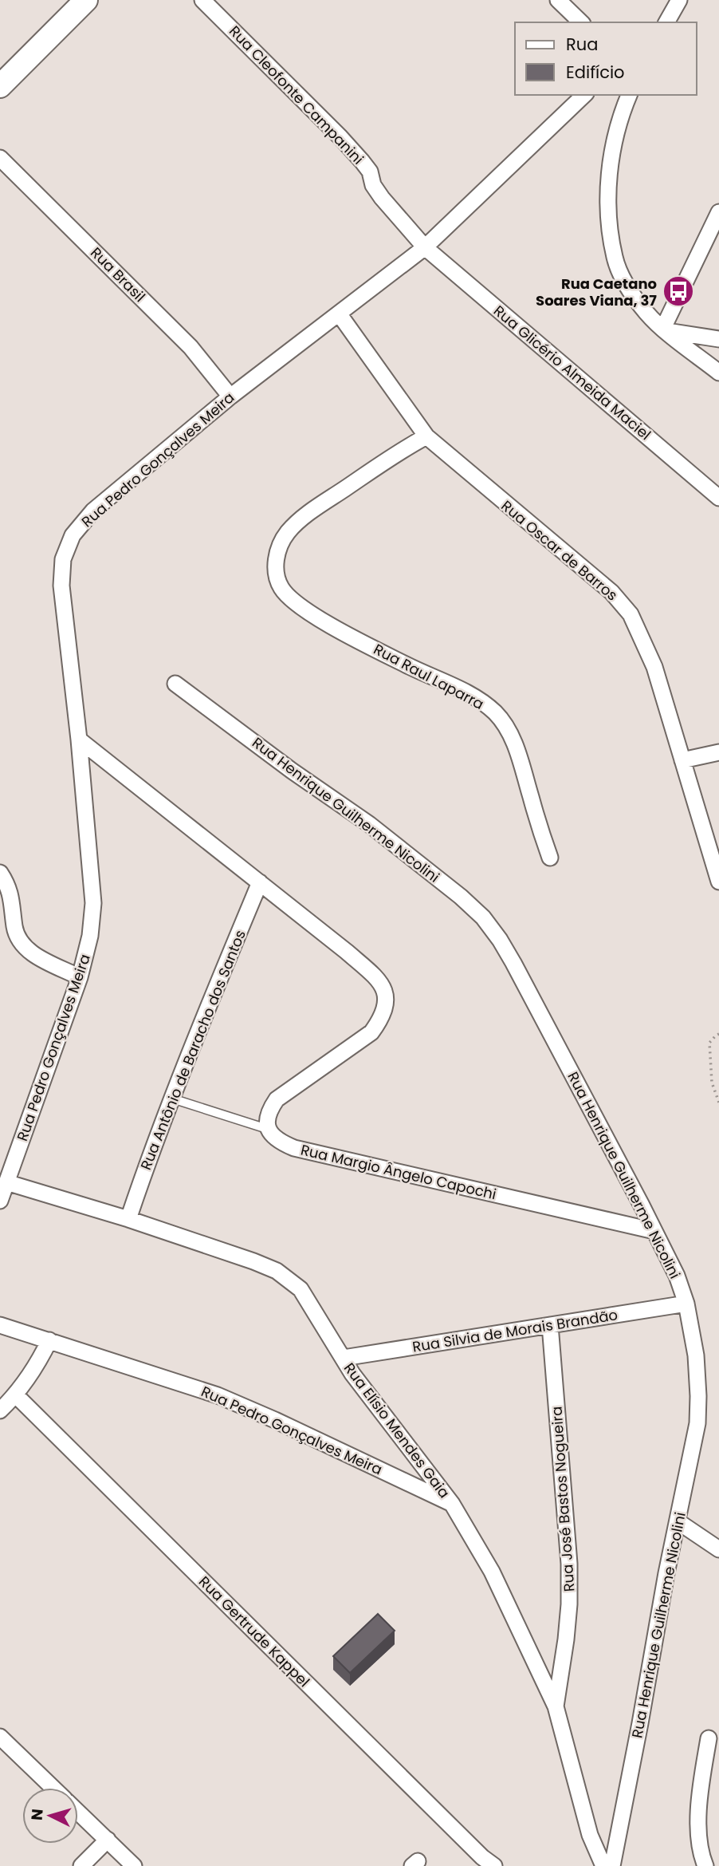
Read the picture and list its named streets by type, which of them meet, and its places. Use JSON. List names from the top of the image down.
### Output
{
  "streets": {
    "street": [
      "Rua Cleofonte Campanini",
      "Rua Brasil",
      "Rua Glicério Almeida Maciel",
      "Rua Pedro Gonçalves Meira",
      "Rua Oscar de Barros",
      "Rua Raul Laparra",
      "Rua Henrique Guilherme Nicolini",
      "Rua Antônio de Baracho dos Santos",
      "Rua Margio Ângelo Capochi",
      "Rua Silvia de Morais Brandão",
      "Rua Elísio Mendes Gaia",
      "Rua José Bastos Nogueira",
      "Rua Gertrude Kappel"
    ]
  },
  "crossings": [
    ["Rua Cleofonte Campanini", "Rua Glicério Almeida Maciel"],
    ["Rua Cleofonte Campanini", "Rua Pedro Gonçalves Meira"],
    ["Rua Brasil", "Rua Pedro Gonçalves Meira"],
    ["Rua Glicério Almeida Maciel", "Rua Pedro Gonçalves Meira"],
    ["Rua Pedro Gonçalves Meira", "Rua Oscar de Barros"],
    ["Rua Pedro Gonçalves Meira", "Rua Elísio Mendes Gaia"],
    ["Rua Oscar de Barros", "Rua Raul Laparra"],
    ["Rua Henrique Guilherme Nicolini", "Rua Margio Ângelo Capochi"],
    ["Rua Henrique Guilherme Nicolini", "Rua Silvia de Morais Brandão"],
    ["Rua Antônio de Baracho dos Santos", "Rua Elísio Mendes Gaia"],
    ["Rua Silvia de Morais Brandão", "Rua Elísio Mendes Gaia"],
    ["Rua Silvia de Morais Brandão", "Rua José Bastos Nogueira"],
    ["Rua Elísio Mendes Gaia", "Rua José Bastos Nogueira"]
  ],
  "places": {
    "bus stop": ["Rua Caetano Soares Viana, 37"]
  },
  "legend": ["Rua", "Edifício"],
  "north": "left"
}
